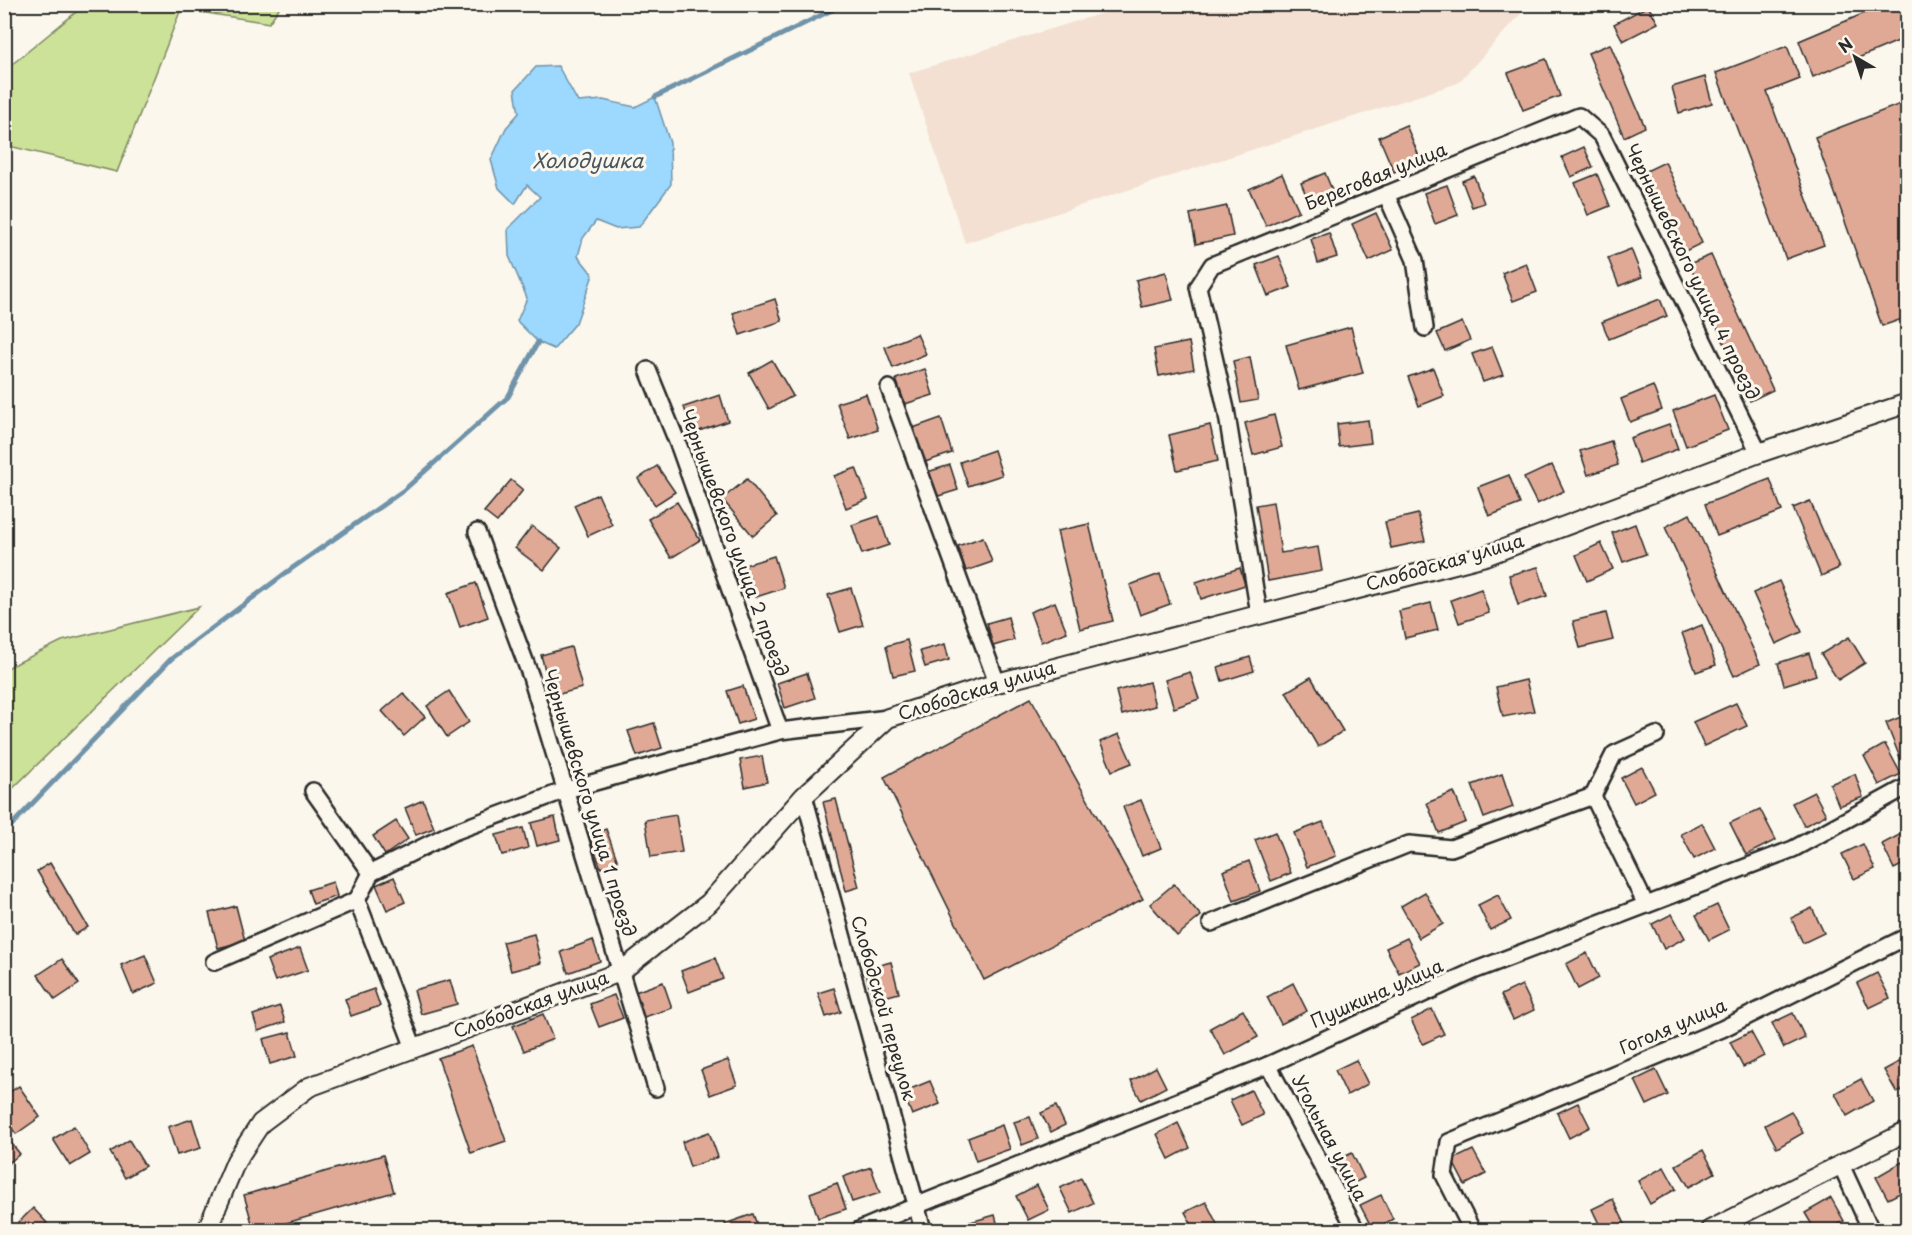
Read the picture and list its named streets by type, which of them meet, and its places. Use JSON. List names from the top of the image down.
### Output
{
  "streets": {
    "street": [
      "Береговая улица",
      "Чернышевского улица 4 проезд",
      "Чернышевского улица 2 проезд",
      "Слободская улица",
      "Чернышевского улица 1 проезд",
      "Пушкина улица",
      "Слободской переулок",
      "Гоголя улица",
      "Угольная улица"
    ]
  },
  "crossings": [
    ["Береговая улица", "Чернышевского улица 4 проезд"],
    ["Береговая улица", "Слободская улица"],
    ["Чернышевского улица 4 проезд", "Слободская улица"],
    ["Слободская улица", "Чернышевского улица 1 проезд"],
    ["Слободская улица", "Слободской переулок"],
    ["Пушкина улица", "Слободской переулок"],
    ["Пушкина улица", "Угольная улица"]
  ],
  "water": ["Холодушка"],
  "north": "top left"
}
